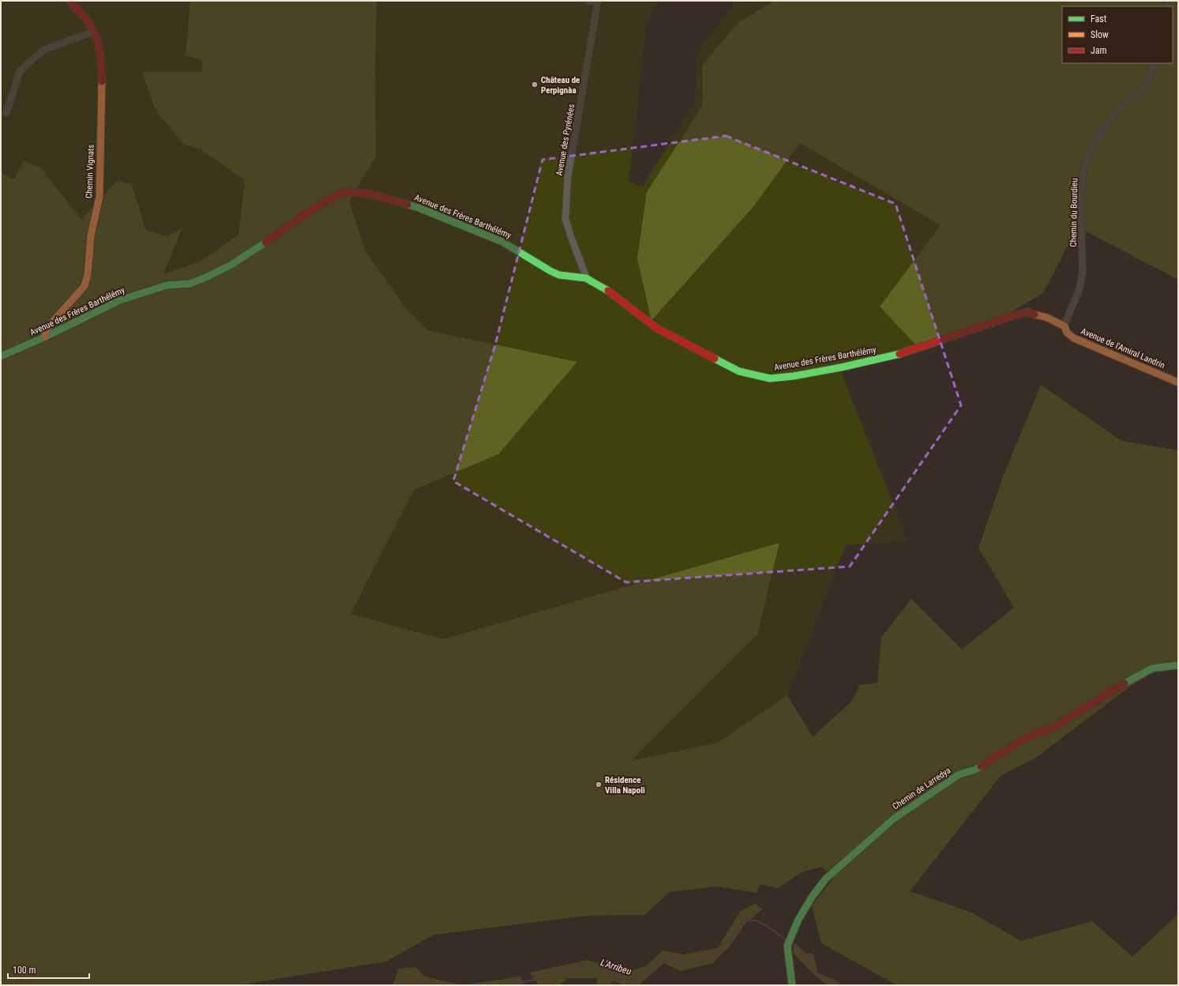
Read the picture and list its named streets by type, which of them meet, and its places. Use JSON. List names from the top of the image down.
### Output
{
  "streets": {
    "street": [
      "Avenue des Pyrénées",
      "Chemin Vignats",
      "Chemin du Bourdieu",
      "Avenue des Frères Barthélémy",
      "Avenue de l'Amiral Landrin",
      "Chemin de Larredya"
    ]
  },
  "crossings": [
    ["Avenue des Pyrénées", "Avenue des Frères Barthélémy"],
    ["Chemin Vignats", "Avenue des Frères Barthélémy"],
    ["Chemin du Bourdieu", "Avenue des Frères Barthélémy"],
    ["Chemin du Bourdieu", "Avenue de l'Amiral Landrin"],
    ["Avenue des Frères Barthélémy", "Avenue de l'Amiral Landrin"]
  ],
  "water": ["L'Arribeu"],
  "places": ["Château de Perpignàa", "Résidence Villa Napoli"],
  "legend": ["Fast", "Slow", "Jam"],
  "scale_bar": "100 m"
}
